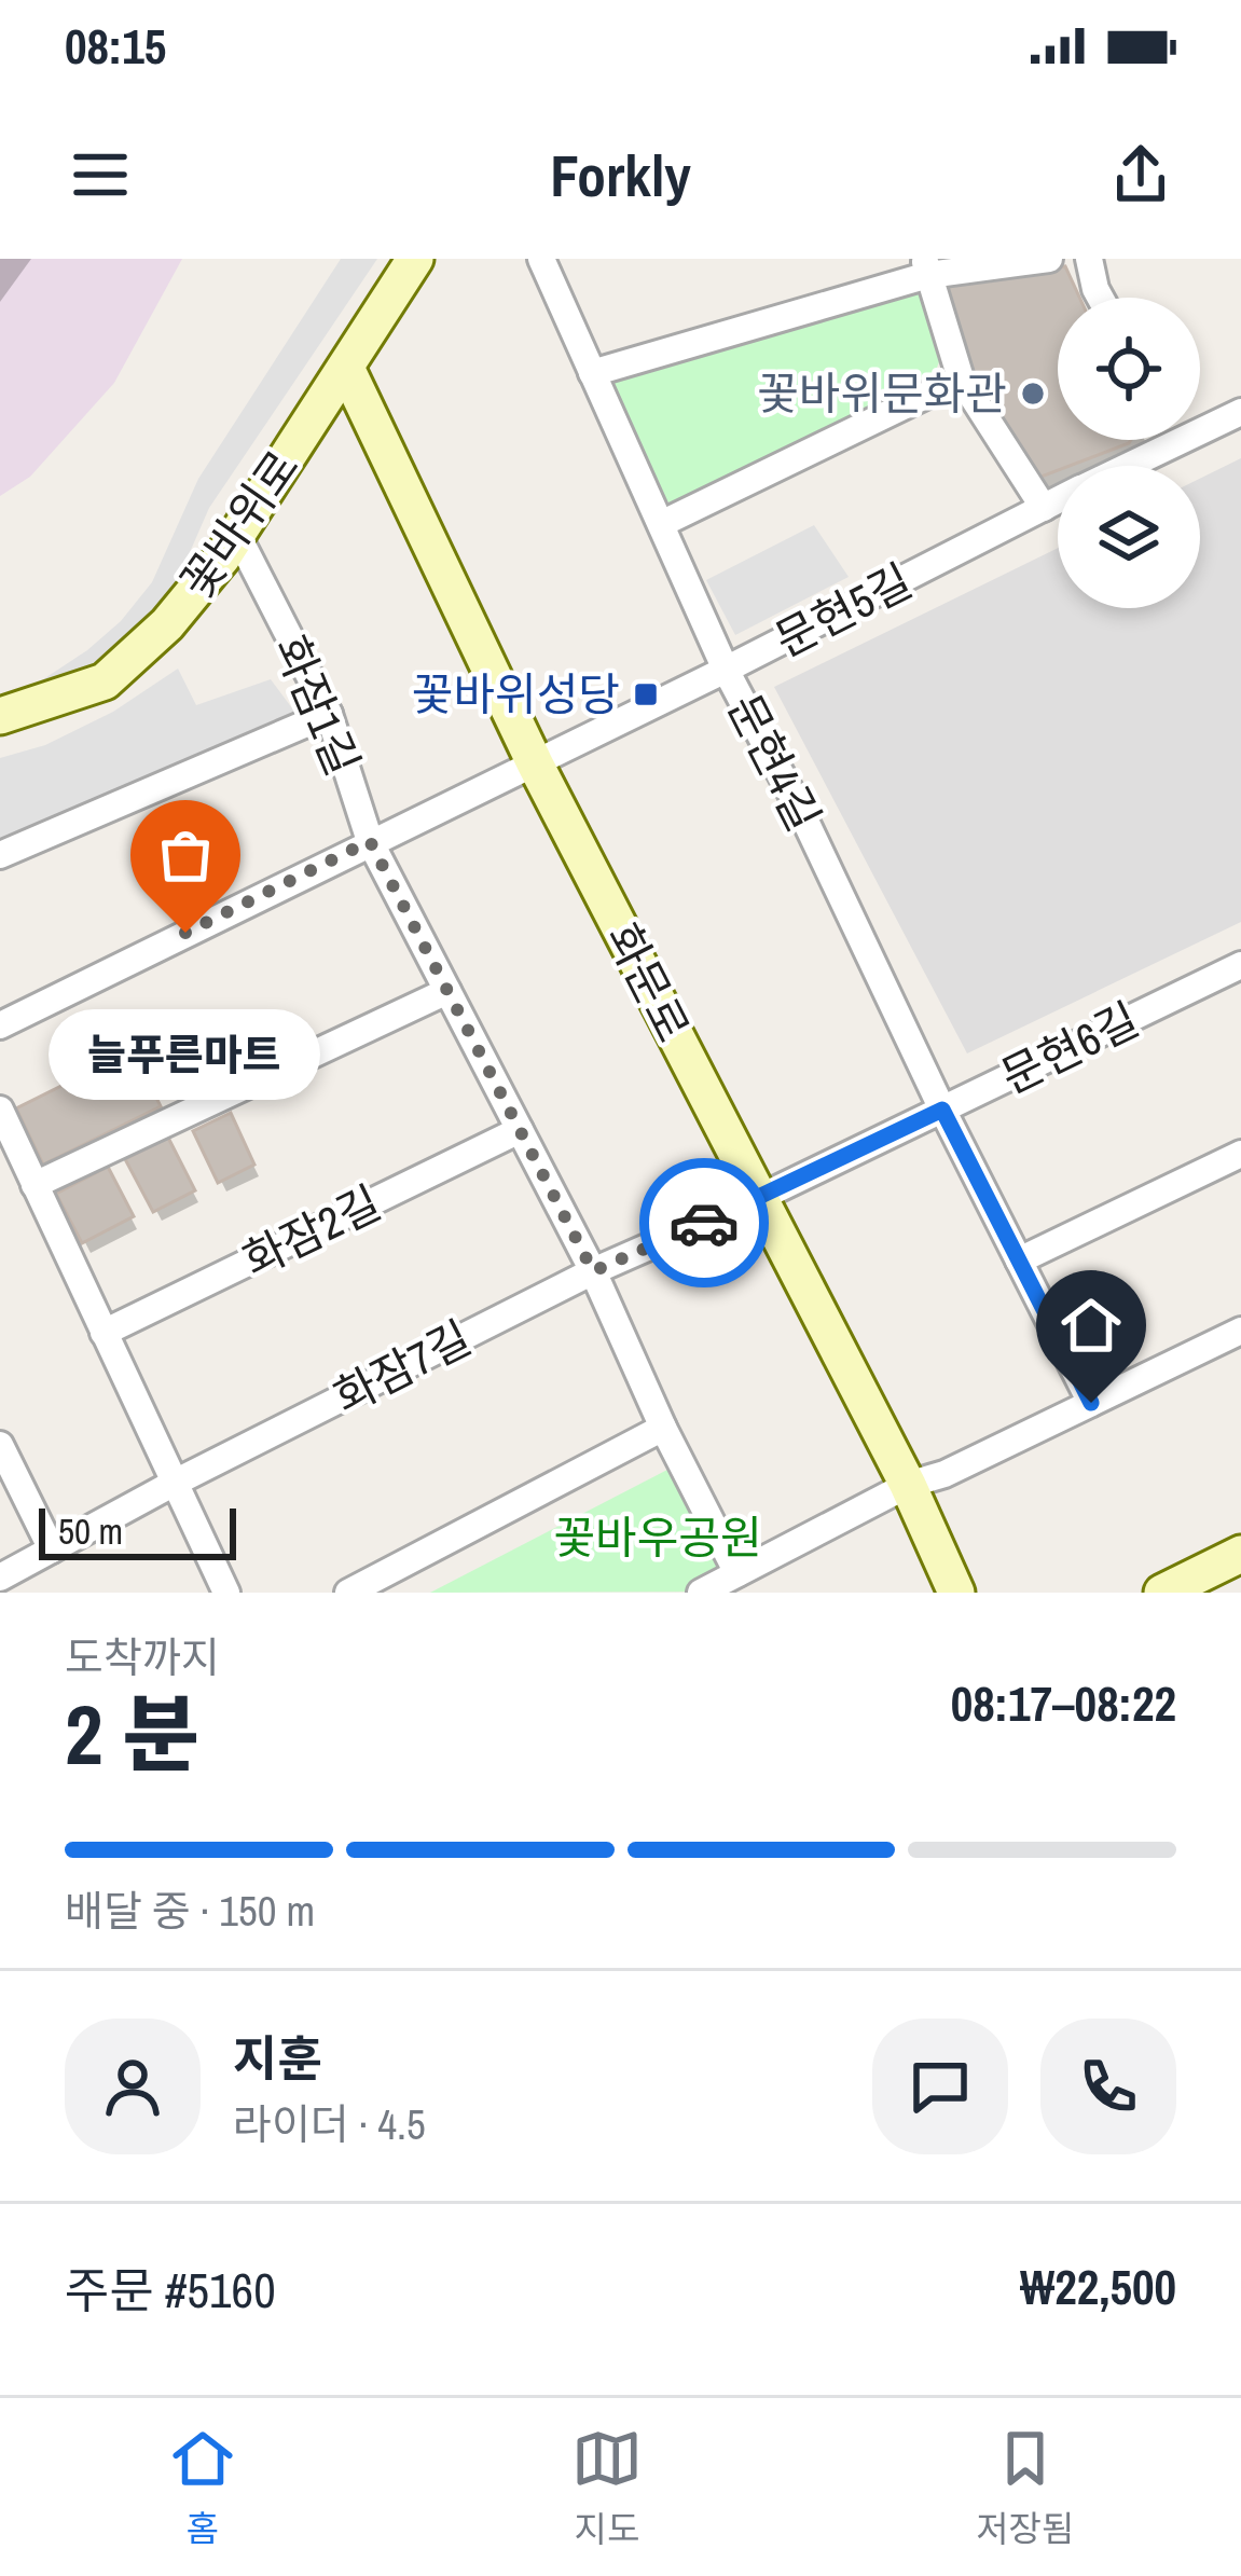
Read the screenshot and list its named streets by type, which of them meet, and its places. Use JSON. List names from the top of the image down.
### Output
{
  "streets": {
    "street": [
      "꽃바위로",
      "문현5길",
      "화잠1길",
      "문현4길",
      "화문로",
      "문현6길",
      "화잠2길",
      "화잠7길"
    ]
  },
  "crossings": [
    ["꽃바위로", "화잠1길"],
    ["꽃바위로", "화문로"],
    ["문현5길", "화잠1길"],
    ["문현5길", "문현4길"],
    ["문현5길", "화문로"],
    ["화잠1길", "화잠2길"],
    ["화잠1길", "화잠7길"],
    ["문현4길", "문현6길"],
    ["화문로", "문현6길"],
    ["화문로", "화잠7길"],
    ["문현6길", "화잠7길"]
  ],
  "parks": ["꽃바우공원"],
  "places": {
    "other": ["꽃바위문화관", "늘푸른마트"],
    "transit": ["꽃바위성당"]
  },
  "scale_bar": "50 m",
  "page": {
    "status": "08:15",
    "header": "Forkly",
    "bubble": "늘푸른마트",
    "scale": "50 m",
    "heading": ["2 분", "도착까지", "08:17–08:22"],
    "panel": [
      "지훈",
      "라이더 · 4.5",
      "주문 #5160",
      "₩22,500"
    ],
    "bar": "배달 중 · 150 m",
    "tabs": ["홈", "지도", "저장됨"]
  }
}
